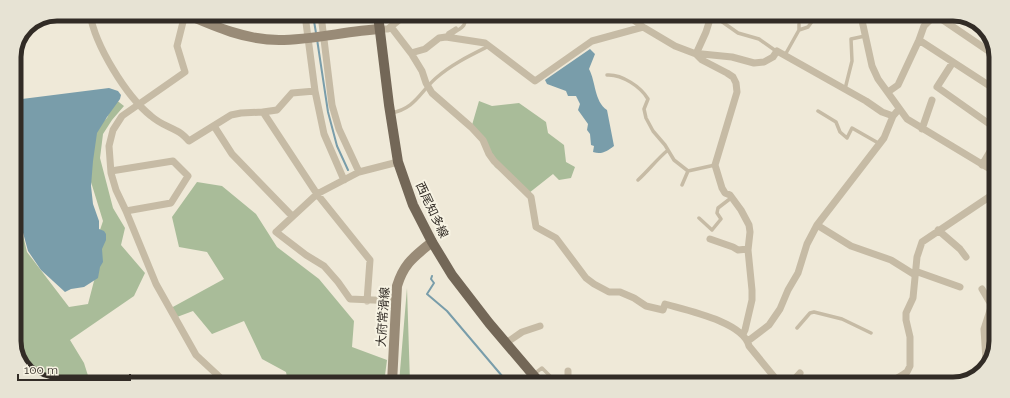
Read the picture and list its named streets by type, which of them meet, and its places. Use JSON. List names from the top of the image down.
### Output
{
  "streets": {
    "main road": ["西尾知多線"],
    "street": ["大府常滑線"]
  },
  "crossings": [
    ["西尾知多線", "大府常滑線"]
  ],
  "scale_bar": "100 m"
}
